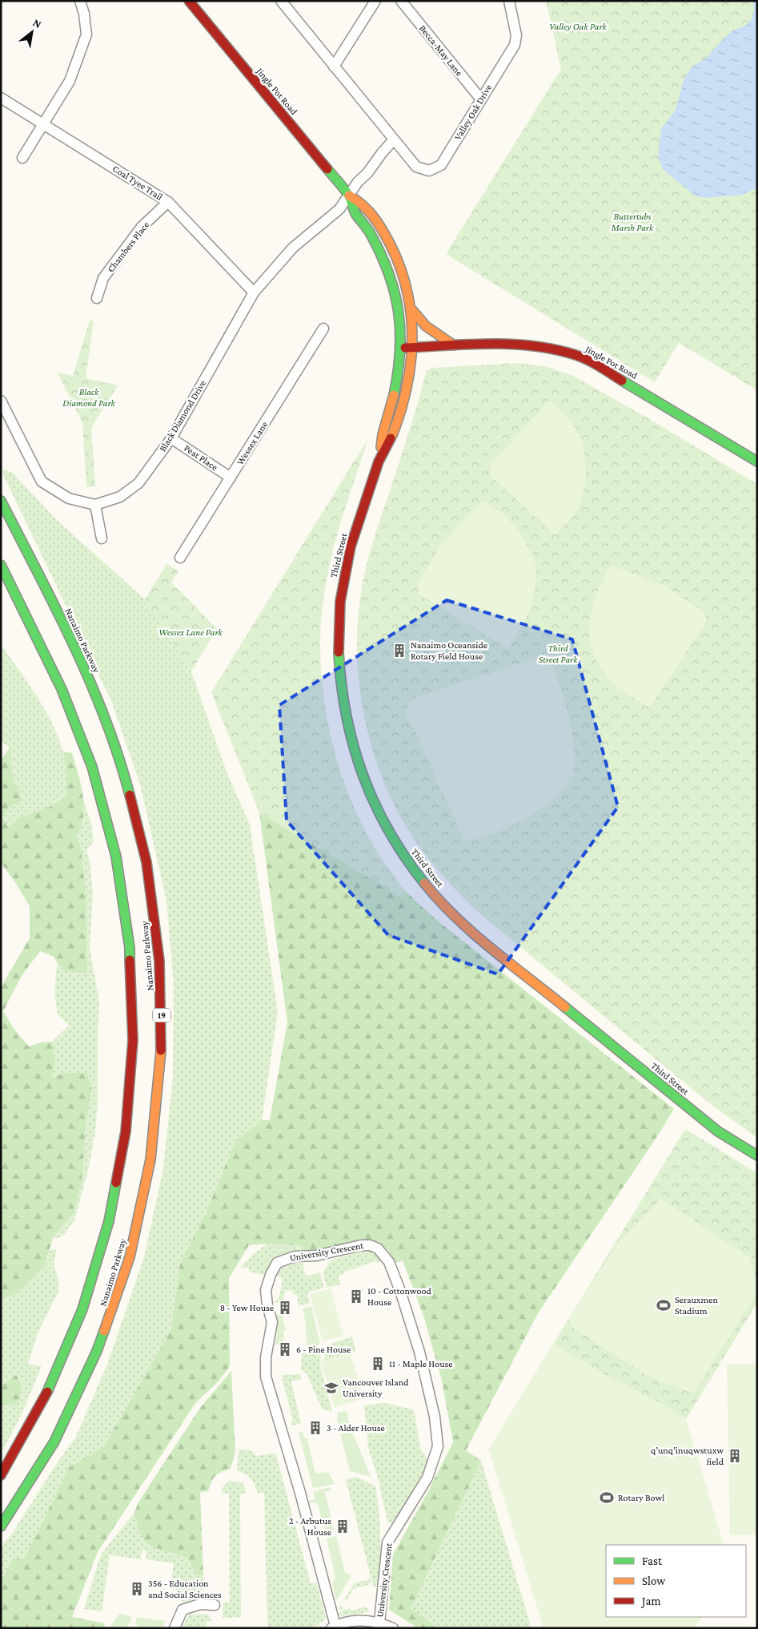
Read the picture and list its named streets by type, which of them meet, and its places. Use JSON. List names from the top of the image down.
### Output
{
  "streets": {
    "main road": [
      "Jingle Pot Road",
      "Third Street",
      "Nanaimo Parkway",
      "19"
    ],
    "street": [
      "Becca-May Lane",
      "Valley Oak Drive",
      "Coal Tyee Trail",
      "Chambers Place",
      "Black Diamond Drive",
      "Wessex Lane",
      "Peat Place",
      "University Crescent"
    ]
  },
  "crossings": [
    ["Becca-May Lane", "Valley Oak Drive"],
    ["Jingle Pot Road", "Black Diamond Drive"],
    ["Jingle Pot Road", "Third Street"],
    ["Coal Tyee Trail", "Chambers Place"],
    ["Coal Tyee Trail", "Black Diamond Drive"],
    ["Black Diamond Drive", "Peat Place"],
    ["Wessex Lane", "Peat Place"]
  ],
  "parks": [
    "Valley Oak Park",
    "Buttertubs Marsh Park",
    "Black Diamond Park",
    "Wessex Lane Park",
    "Third Street Park"
  ],
  "places": {
    "building": [
      "Nanaimo Oceanside Rotary Field House",
      "10 - Cottonwood House",
      "8 - Yew House",
      "6 - Pine House",
      "11 - Maple House",
      "3 - Alder House",
      "q’unq’inuqwstuxw field",
      "2 - Arbutus House",
      "356 - Education and Social Sciences"
    ],
    "sports": ["Serauxmen Stadium", "Rotary Bowl"],
    "school or university": ["Vancouver Island University"]
  },
  "legend": ["Fast", "Slow", "Jam"],
  "north": "top right"
}
